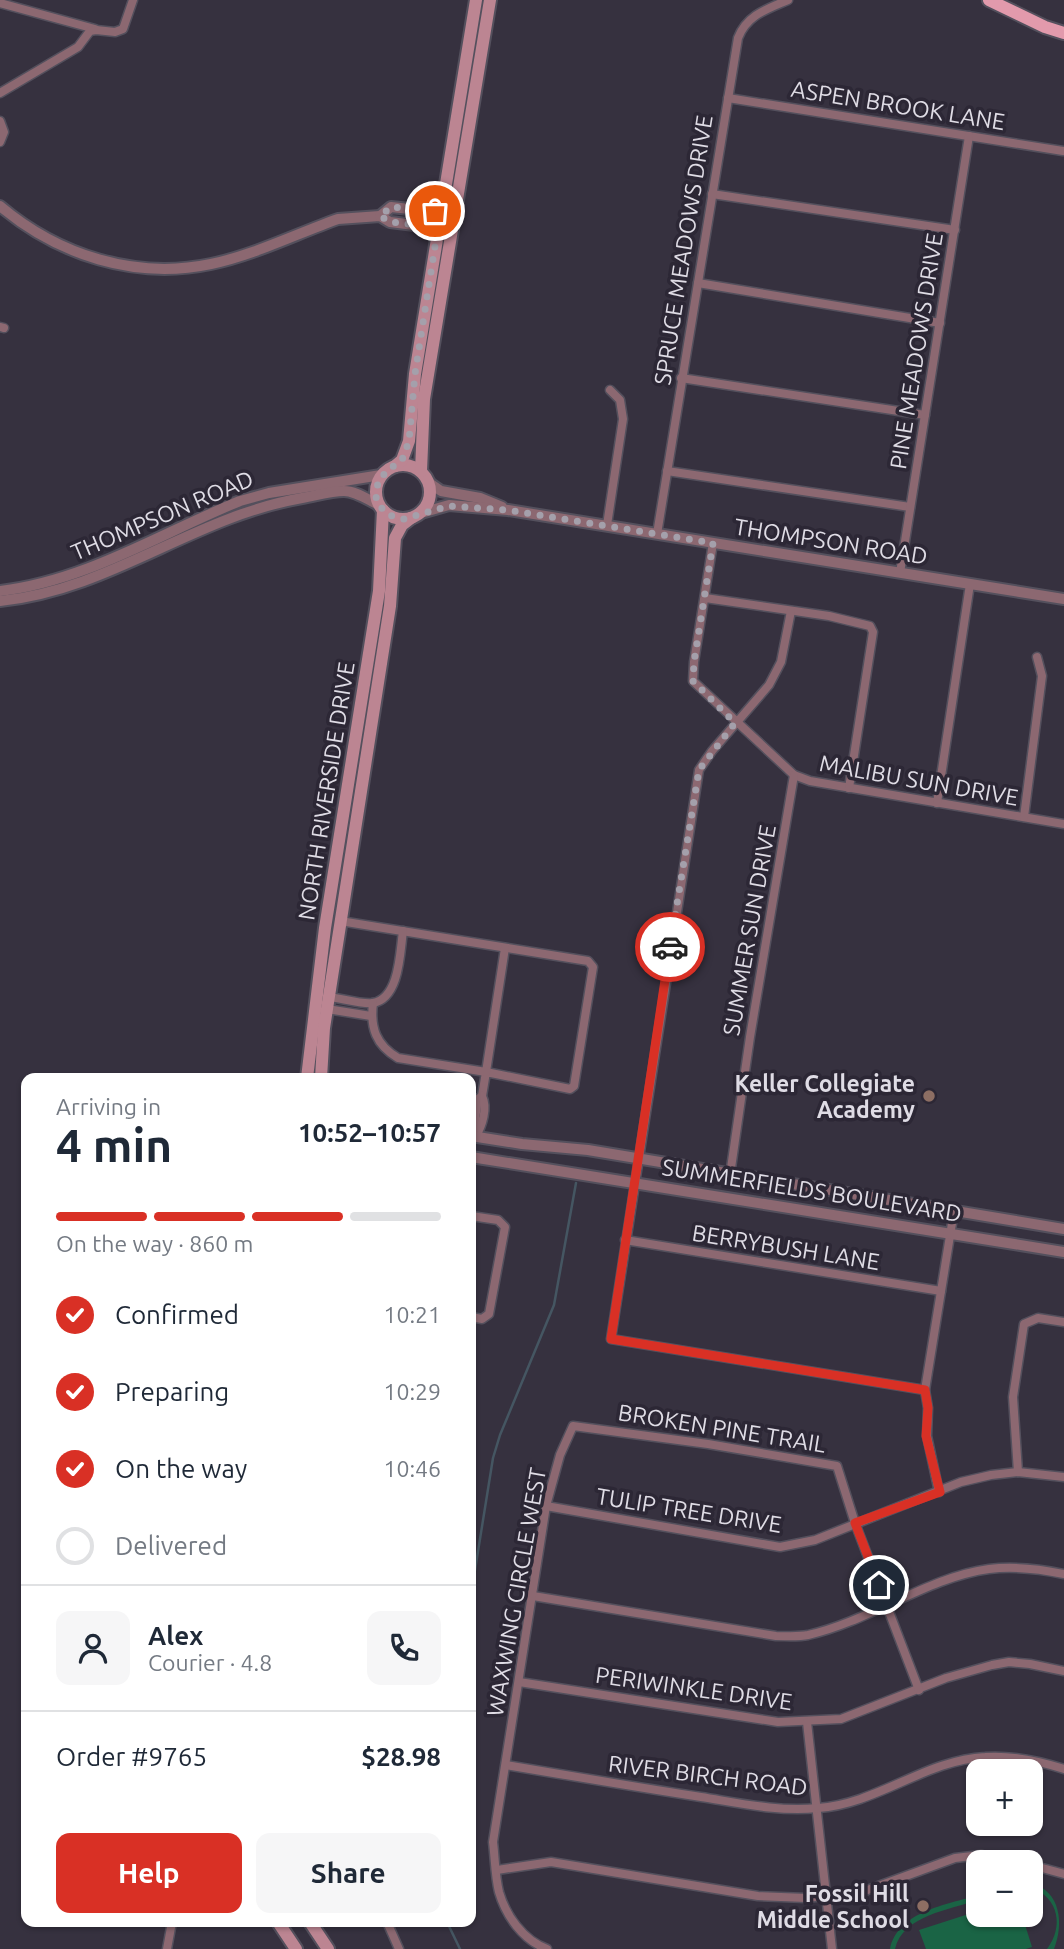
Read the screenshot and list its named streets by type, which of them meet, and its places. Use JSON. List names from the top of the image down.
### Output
{
  "streets": {
    "main road": ["NORTH RIVERSIDE DRIVE"],
    "street": [
      "ASPEN BROOK LANE",
      "SPRUCE MEADOWS DRIVE",
      "PINE MEADOWS DRIVE",
      "THOMPSON ROAD",
      "MALIBU SUN DRIVE",
      "SUMMER SUN DRIVE",
      "SUMMERFIELDS BOULEVARD",
      "BERRYBUSH LANE",
      "BROKEN PINE TRAIL",
      "TULIP TREE DRIVE",
      "WAXWING CIRCLE WEST",
      "PERIWINKLE DRIVE",
      "RIVER BIRCH ROAD"
    ]
  },
  "crossings": [
    ["ASPEN BROOK LANE", "SPRUCE MEADOWS DRIVE"],
    ["ASPEN BROOK LANE", "PINE MEADOWS DRIVE"],
    ["SPRUCE MEADOWS DRIVE", "THOMPSON ROAD"],
    ["PINE MEADOWS DRIVE", "THOMPSON ROAD"],
    ["THOMPSON ROAD", "MALIBU SUN DRIVE"],
    ["THOMPSON ROAD", "NORTH RIVERSIDE DRIVE"],
    ["MALIBU SUN DRIVE", "SUMMER SUN DRIVE"],
    ["SUMMER SUN DRIVE", "SUMMERFIELDS BOULEVARD"],
    ["BROKEN PINE TRAIL", "TULIP TREE DRIVE"],
    ["BROKEN PINE TRAIL", "WAXWING CIRCLE WEST"],
    ["BROKEN PINE TRAIL", "PERIWINKLE DRIVE"],
    ["TULIP TREE DRIVE", "WAXWING CIRCLE WEST"],
    ["WAXWING CIRCLE WEST", "PERIWINKLE DRIVE"],
    ["WAXWING CIRCLE WEST", "RIVER BIRCH ROAD"]
  ],
  "places": ["Keller Collegiate Academy", "Fossil Hill Middle School"],
  "page": {
    "heading": ["4 min", "Arriving in", "10:52–10:57"],
    "panel": [
      "Alex",
      "Courier · 4.8",
      "Order #9765",
      "$28.98"
    ],
    "bar": "On the way · 860 m",
    "list": [
      ["Confirmed", "10:21"],
      ["Preparing", "10:29"],
      ["On the way", "10:46"],
      "Delivered"
    ],
    "map_buttons": ["+", "−"],
    "buttons": ["Help", "Share"]
  }
}
